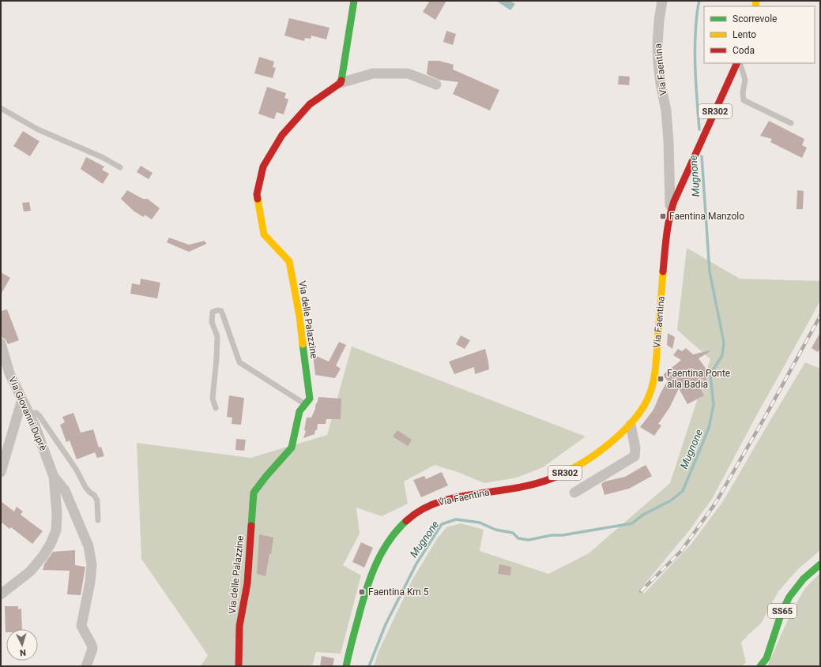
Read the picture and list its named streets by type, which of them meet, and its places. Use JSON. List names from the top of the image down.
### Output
{
  "streets": {
    "main road": [
      "Via Faentina",
      "SR302",
      "Via delle Palazzine",
      "SS65"
    ],
    "street": ["Via Giovanni Duprè"]
  },
  "water": ["Mugnone"],
  "places": {
    "transit": ["Faentina Manzolo", "Faentina Ponte alla Badia", "Faentina Km 5"]
  },
  "legend": ["Scorrevole", "Lento", "Coda"],
  "north": "bottom"
}
